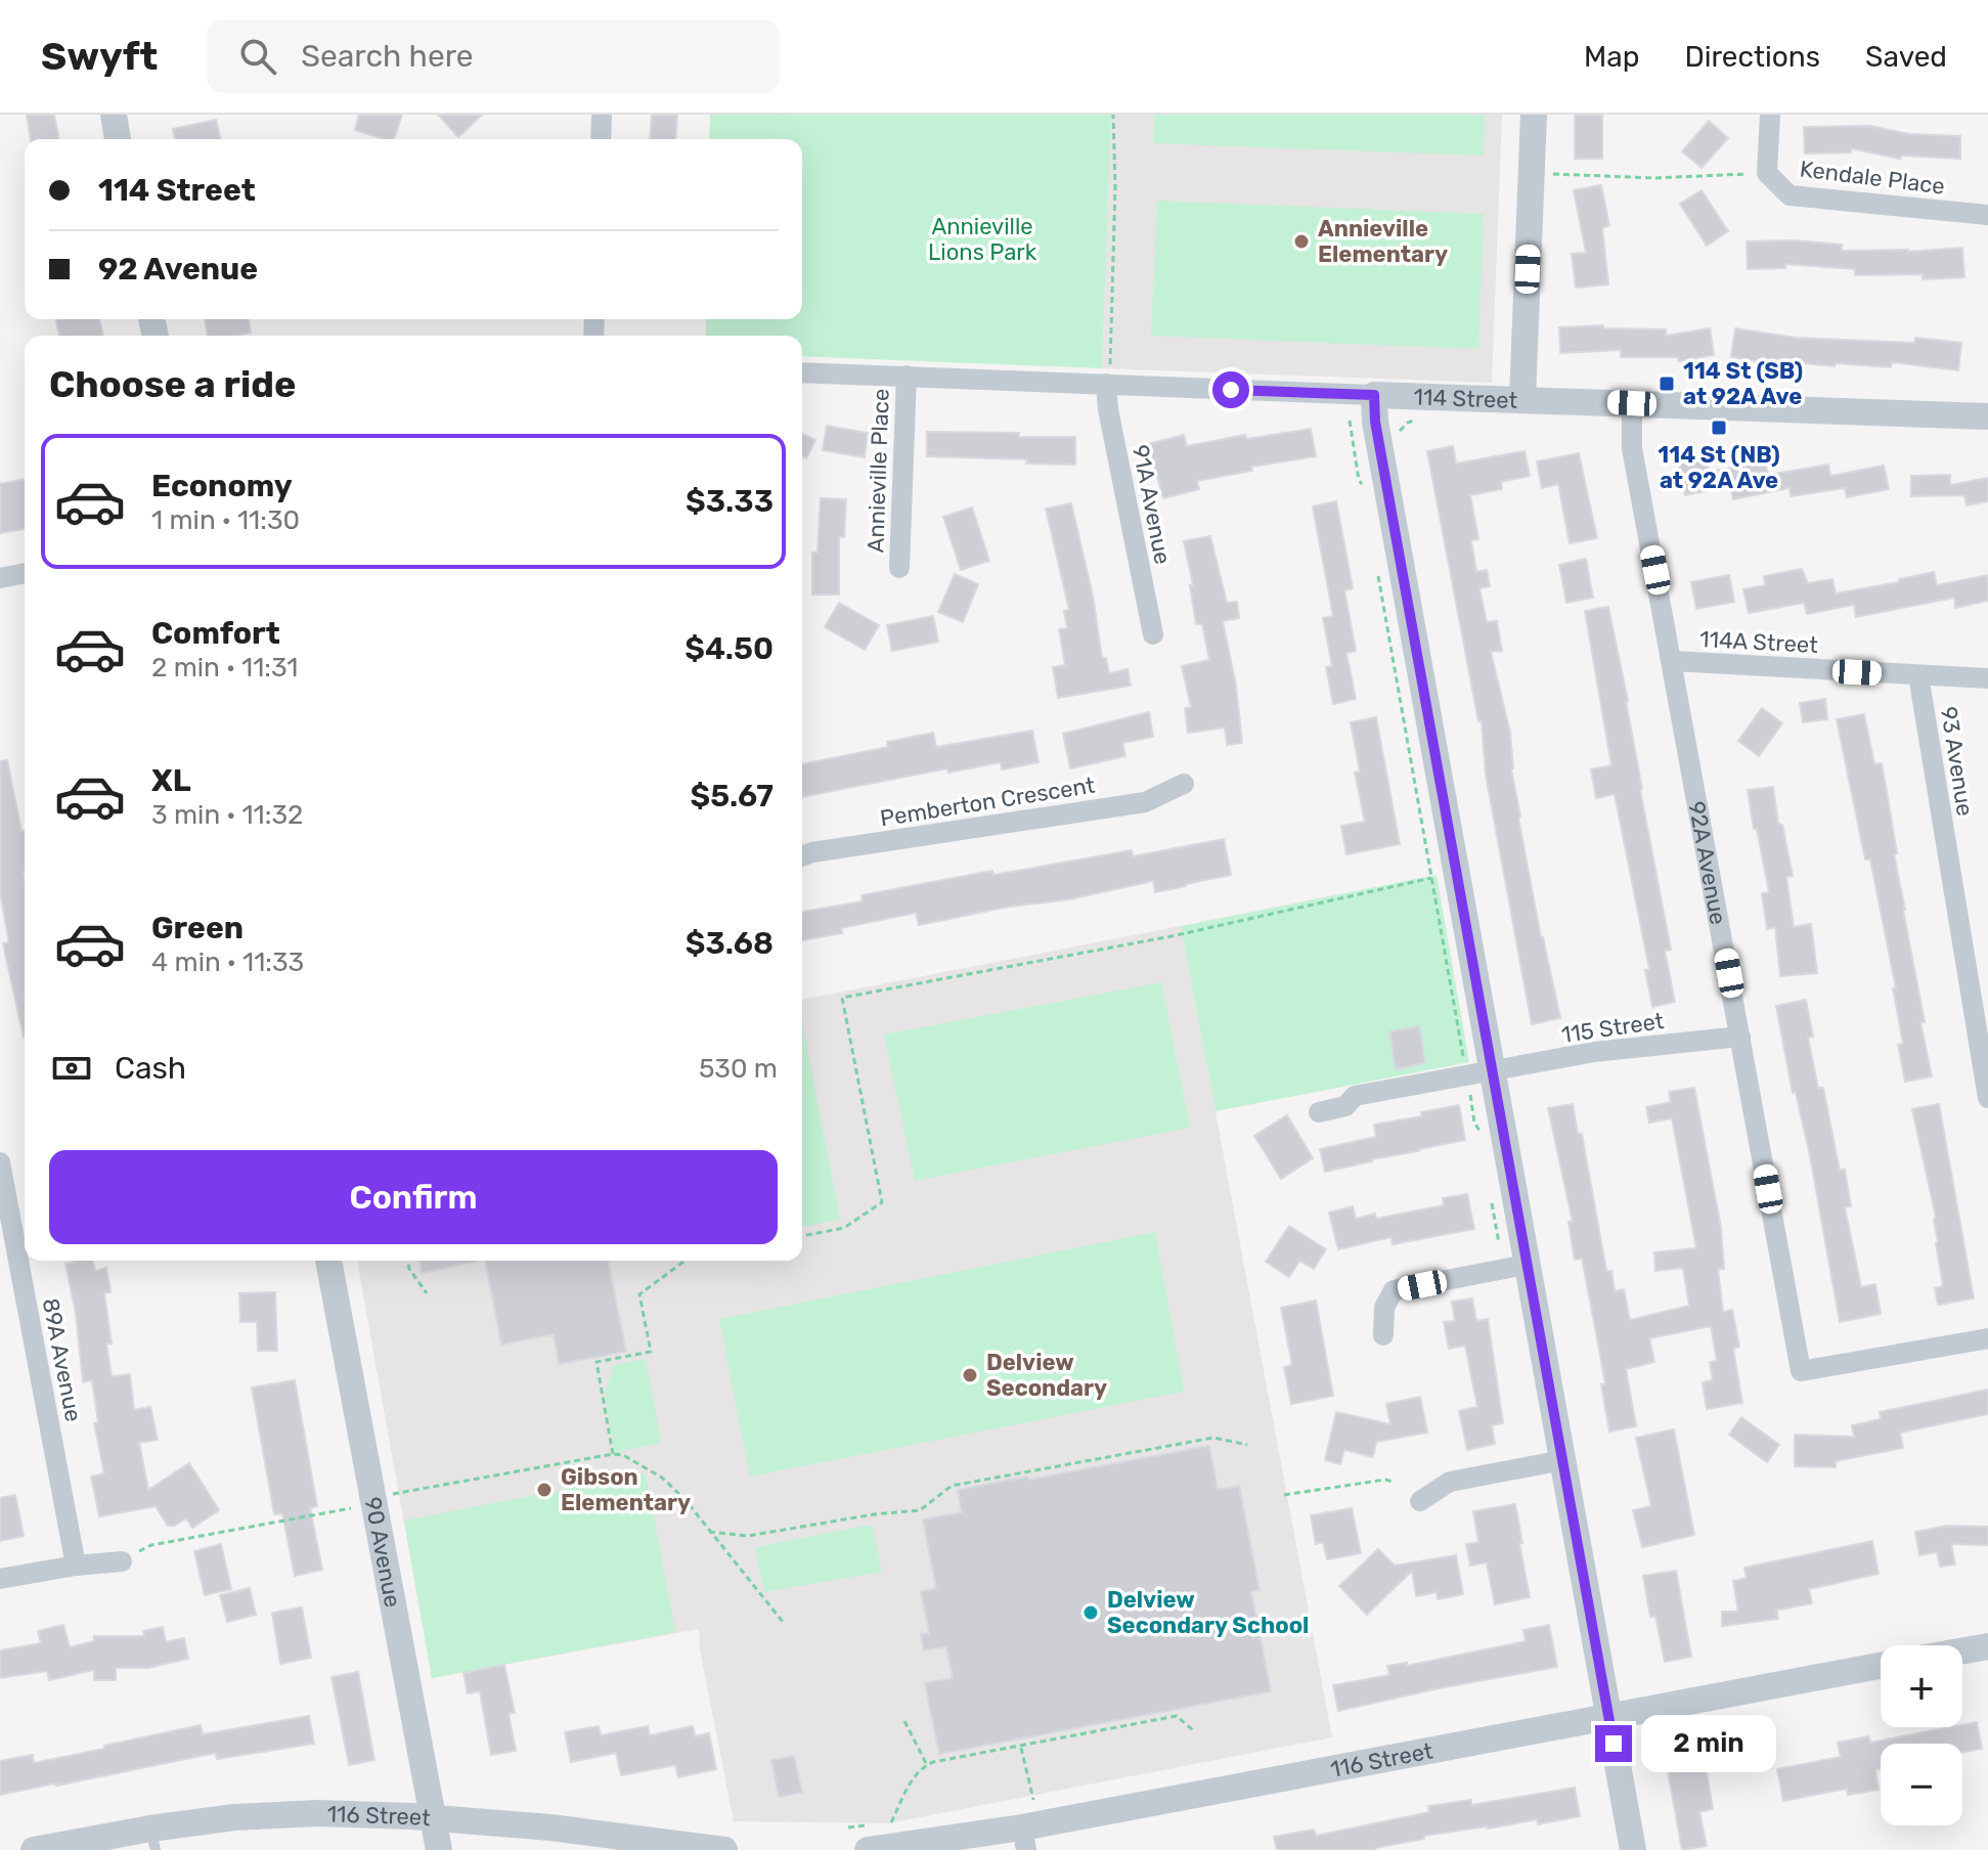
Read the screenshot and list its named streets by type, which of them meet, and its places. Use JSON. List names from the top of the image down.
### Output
{
  "streets": {
    "street": [
      "Kendale Place",
      "114 Street",
      "Annieville Place",
      "91A Avenue",
      "114A Street",
      "93 Avenue",
      "Pemberton Crescent",
      "92A Avenue",
      "115 Street",
      "89A Avenue",
      "90 Avenue",
      "116 Street"
    ]
  },
  "crossings": [
    ["114 Street", "Annieville Place"],
    ["114 Street", "91A Avenue"],
    ["114 Street", "92A Avenue"],
    ["114A Street", "93 Avenue"],
    ["114A Street", "92A Avenue"],
    ["92A Avenue", "115 Street"],
    ["90 Avenue", "116 Street"]
  ],
  "parks": ["Annieville Lions Park"],
  "places": {
    "other": [
      "Annieville Elementary",
      "Delview Secondary",
      "Gibson Elementary",
      "Delview Secondary School"
    ],
    "transit": ["114 St (SB) at 92A Ave", "114 St (NB) at 92A Ave"]
  },
  "page": {
    "header": "Swyft",
    "search": "Search here",
    "nav": ["Map", "Directions", "Saved"],
    "banner": ["114 Street", "92 Avenue"],
    "heading": "Choose a ride",
    "list": [
      {
        "name": "Economy",
        "note": "1 min · 11:30",
        "value": "$3.33"
      },
      {
        "name": "Comfort",
        "note": "2 min · 11:31",
        "value": "$4.50"
      },
      {
        "name": "XL",
        "note": "3 min · 11:32",
        "value": "$5.67"
      },
      {
        "name": "Green",
        "note": "4 min · 11:33",
        "value": "$3.68"
      }
    ],
    "pay": ["Cash", "530 m"],
    "buttons": "Confirm",
    "map_buttons": ["+", "−"],
    "bubble": "2 min"
  }
}
